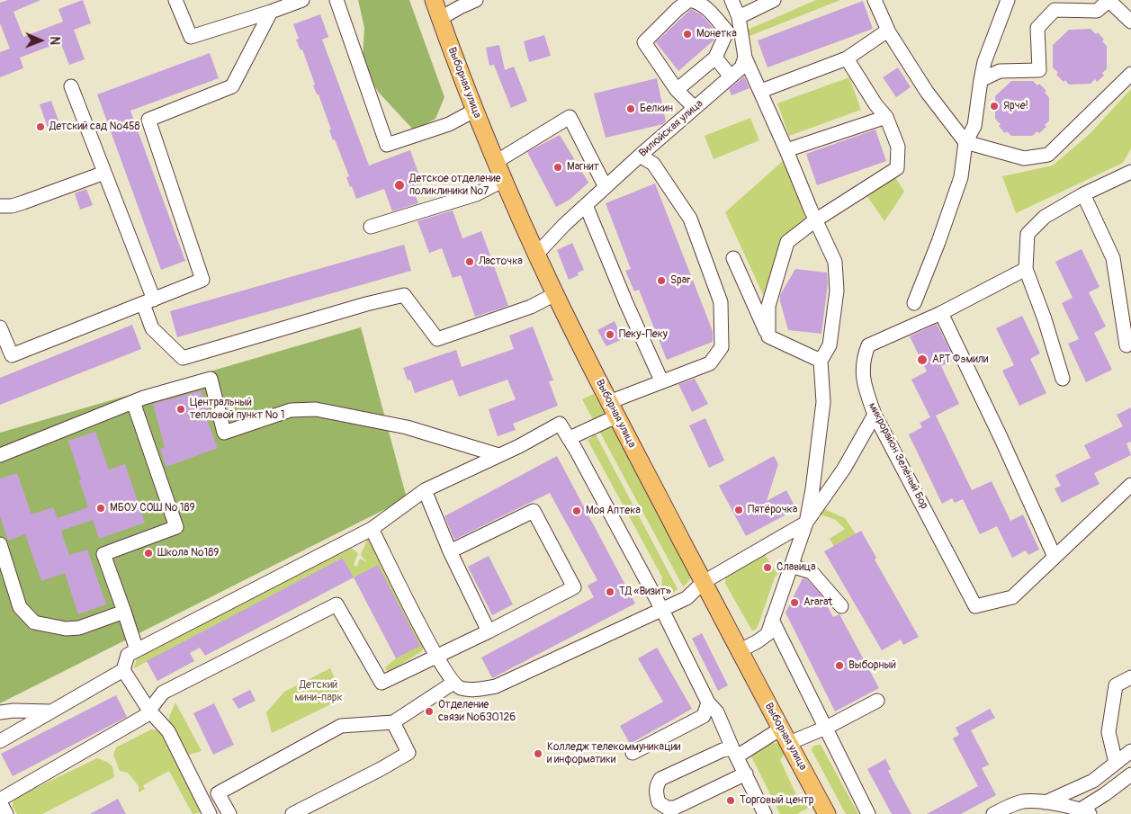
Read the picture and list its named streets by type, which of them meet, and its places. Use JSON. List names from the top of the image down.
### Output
{
  "streets": {
    "main road": ["Выборная улица"],
    "street": ["Вилюйская улица", "микрорайон Зелёный Бор"]
  },
  "crossings": [
    ["Выборная улица", "Вилюйская улица"]
  ],
  "parks": ["Детский мини-парк"],
  "places": [
    "Монетка",
    "Ярче!",
    "Белкин",
    "Детский сад №458",
    "Магнит",
    "Детское отделение поликлиники №7",
    "Ласточка",
    "Spar",
    "Пеку-Пеку",
    "АРТ Фэмили",
    "Центральный тепловой пункт № 1",
    "МБОУ СОШ № 189",
    "Пятёрочка",
    "Моя Аптека",
    "Школа №189",
    "Славица",
    "ТД «Визит»",
    "Ararat",
    "Выборный",
    "Отделение связи №630126",
    "Колледж телекоммуникации и информатики",
    "Торговый центр"
  ],
  "north": "right"
}
